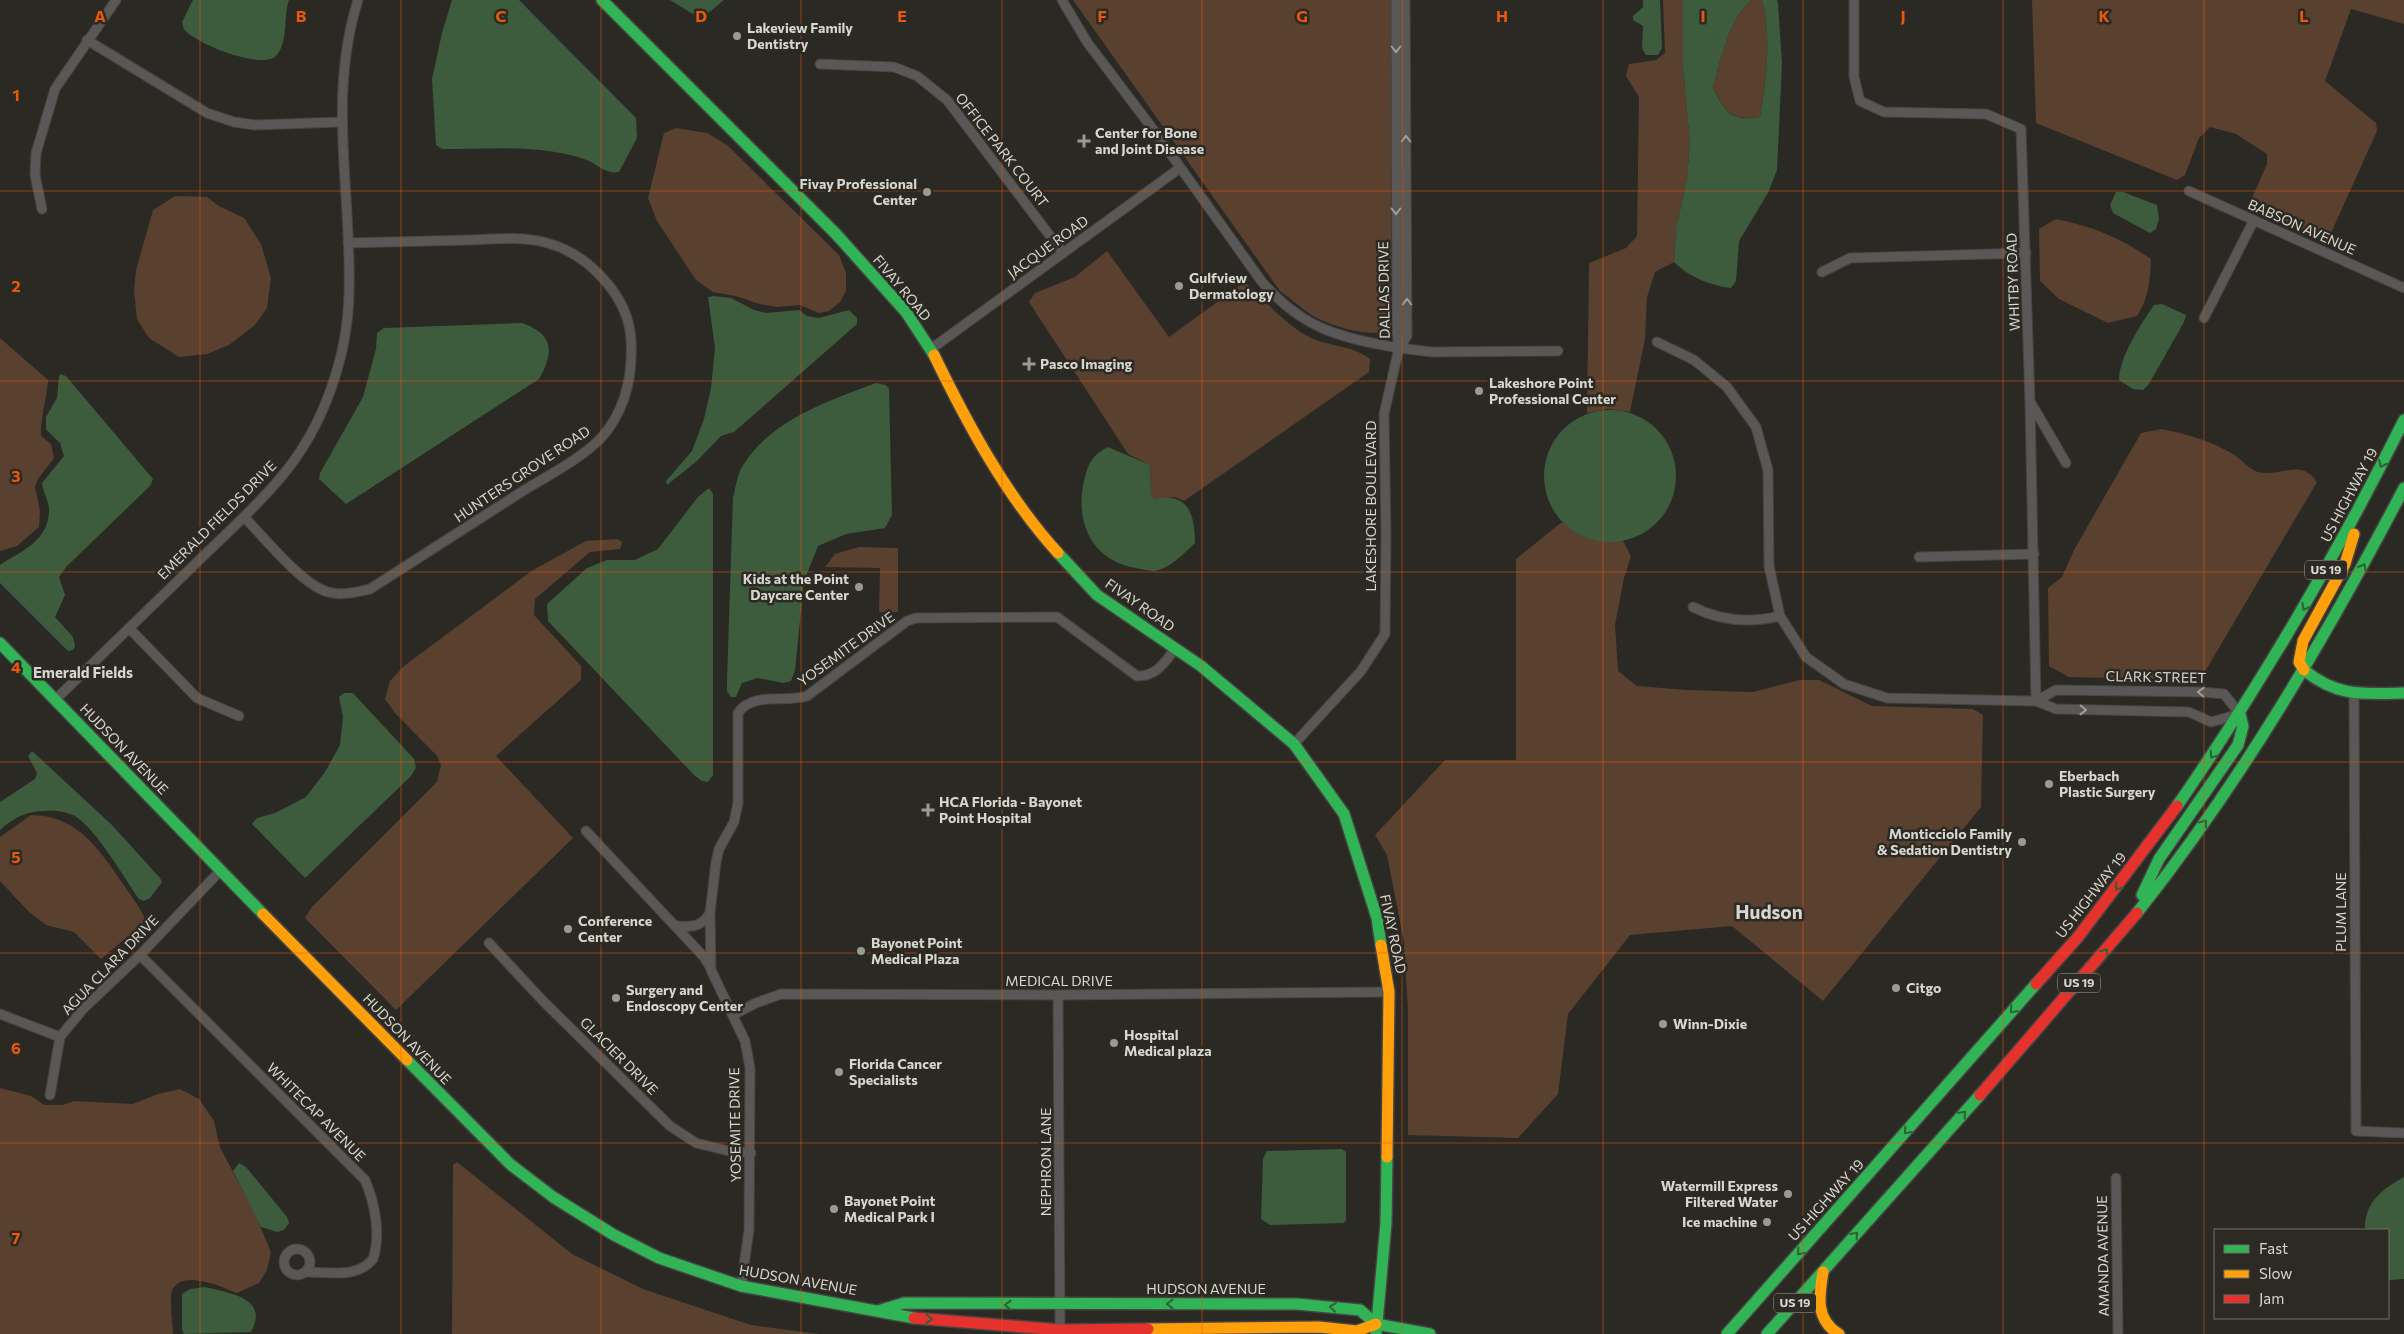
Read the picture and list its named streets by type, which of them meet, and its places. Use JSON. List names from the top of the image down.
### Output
{
  "streets": {
    "main road": [
      "FIVAY ROAD",
      "US HIGHWAY 19",
      "US 19",
      "HUDSON AVENUE"
    ],
    "street": [
      "OFFICE PARK COURT",
      "BABSON AVENUE",
      "JACQUE ROAD",
      "WHITBY ROAD",
      "DALLAS DRIVE",
      "HUNTERS GROVE ROAD",
      "LAKESHORE BOULEVARD",
      "EMERALD FIELDS DRIVE",
      "YOSEMITE DRIVE",
      "CLARK STREET",
      "PLUM LANE",
      "AGUA CLARA DRIVE",
      "MEDICAL DRIVE",
      "GLACIER DRIVE",
      "WHITECAP AVENUE",
      "NEPHRON LANE",
      "AMANDA AVENUE"
    ]
  },
  "crossings": [
    ["OFFICE PARK COURT", "JACQUE ROAD"],
    ["JACQUE ROAD", "FIVAY ROAD"],
    ["WHITBY ROAD", "CLARK STREET"],
    ["FIVAY ROAD", "LAKESHORE BOULEVARD"],
    ["FIVAY ROAD", "YOSEMITE DRIVE"],
    ["FIVAY ROAD", "HUDSON AVENUE"],
    ["FIVAY ROAD", "MEDICAL DRIVE"],
    ["DALLAS DRIVE", "LAKESHORE BOULEVARD"],
    ["HUNTERS GROVE ROAD", "EMERALD FIELDS DRIVE"],
    ["US HIGHWAY 19", "CLARK STREET"],
    ["EMERALD FIELDS DRIVE", "HUDSON AVENUE"],
    ["YOSEMITE DRIVE", "HUDSON AVENUE"],
    ["YOSEMITE DRIVE", "MEDICAL DRIVE"],
    ["YOSEMITE DRIVE", "GLACIER DRIVE"],
    ["HUDSON AVENUE", "AGUA CLARA DRIVE"],
    ["HUDSON AVENUE", "NEPHRON LANE"],
    ["AGUA CLARA DRIVE", "WHITECAP AVENUE"],
    ["MEDICAL DRIVE", "NEPHRON LANE"]
  ],
  "districts": ["Emerald Fields", "Hudson"],
  "places": {
    "other": [
      "Lakeview Family Dentistry",
      "Fivay Professional Center",
      "Gulfview Dermatology",
      "Lakeshore Point Professional Center",
      "Kids at the Point Daycare Center",
      "Eberbach Plastic Surgery",
      "Monticciolo Family & Sedation Dentistry",
      "Conference Center",
      "Bayonet Point Medical Plaza",
      "Citgo",
      "Surgery and Endoscopy Center",
      "Winn-Dixie",
      "Hospital Medical plaza",
      "Florida Cancer Specialists",
      "Watermill Express Filtered Water",
      "Bayonet Point Medical Park I",
      "Ice machine"
    ],
    "health": ["Center for Bone and Joint Disease", "Pasco Imaging", "HCA Florida - Bayonet Point Hospital"]
  },
  "legend": ["Fast", "Slow", "Jam"],
  "grid": {
    "columns": [
      "A",
      "B",
      "C",
      "D",
      "E",
      "F",
      "G",
      "H",
      "I",
      "J",
      "K",
      "L"
    ],
    "rows": [
      "1",
      "2",
      "3",
      "4",
      "5",
      "6",
      "7"
    ]
  }
}
